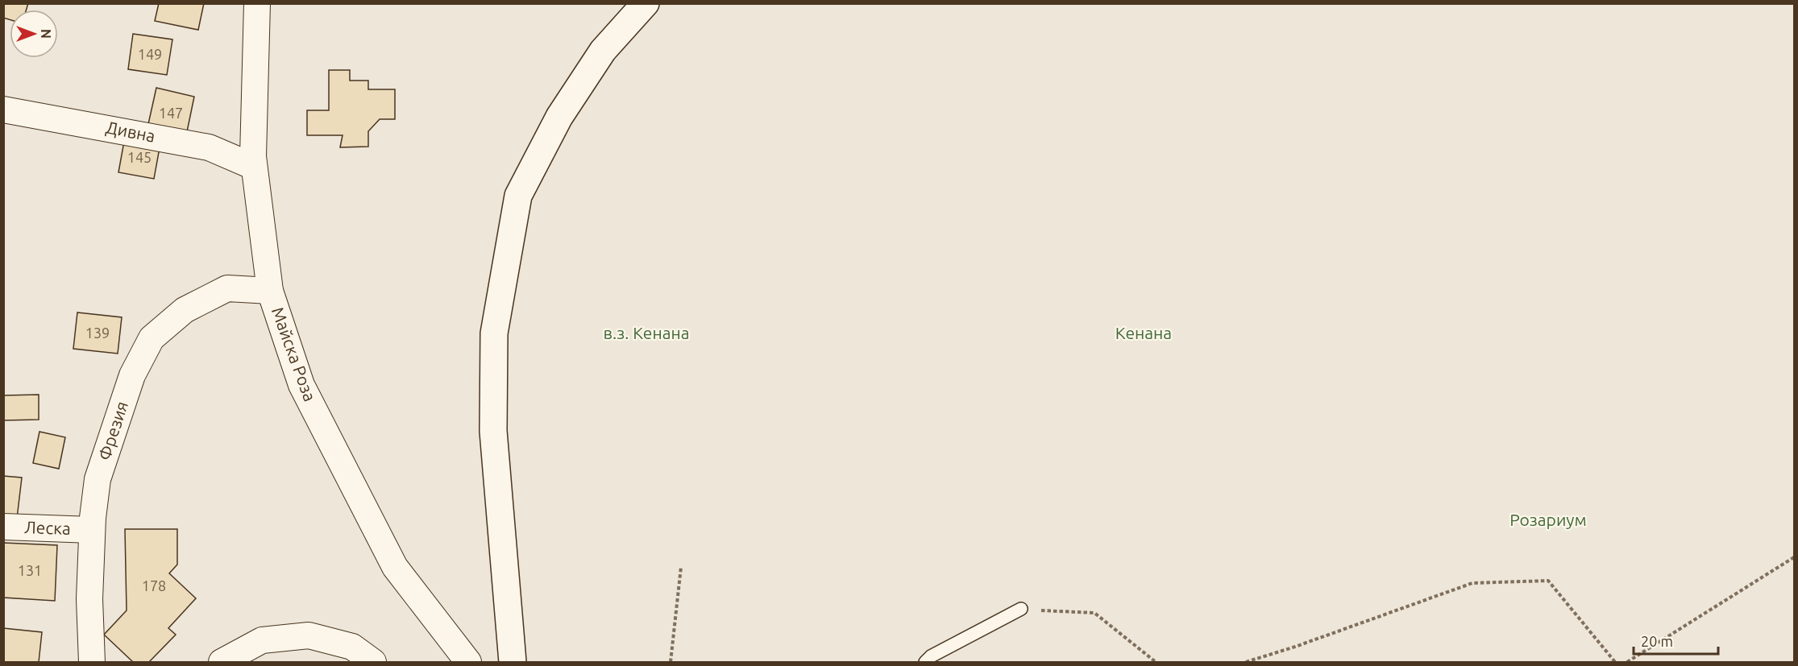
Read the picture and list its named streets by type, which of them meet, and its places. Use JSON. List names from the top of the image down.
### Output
{
  "streets": {
    "street": [
      "Дивна",
      "Майска Роза",
      "Фрезия",
      "Леска"
    ]
  },
  "crossings": [
    ["Дивна", "Майска Роза"],
    ["Майска Роза", "Фрезия"],
    ["Фрезия", "Леска"]
  ],
  "parks": ["в.з. Кенана", "Кенана", "Розариум"],
  "house_numbers": [
    "149",
    "147",
    "145",
    "139",
    "131",
    "178"
  ],
  "scale_bar": "20 m",
  "north": "right"
}
